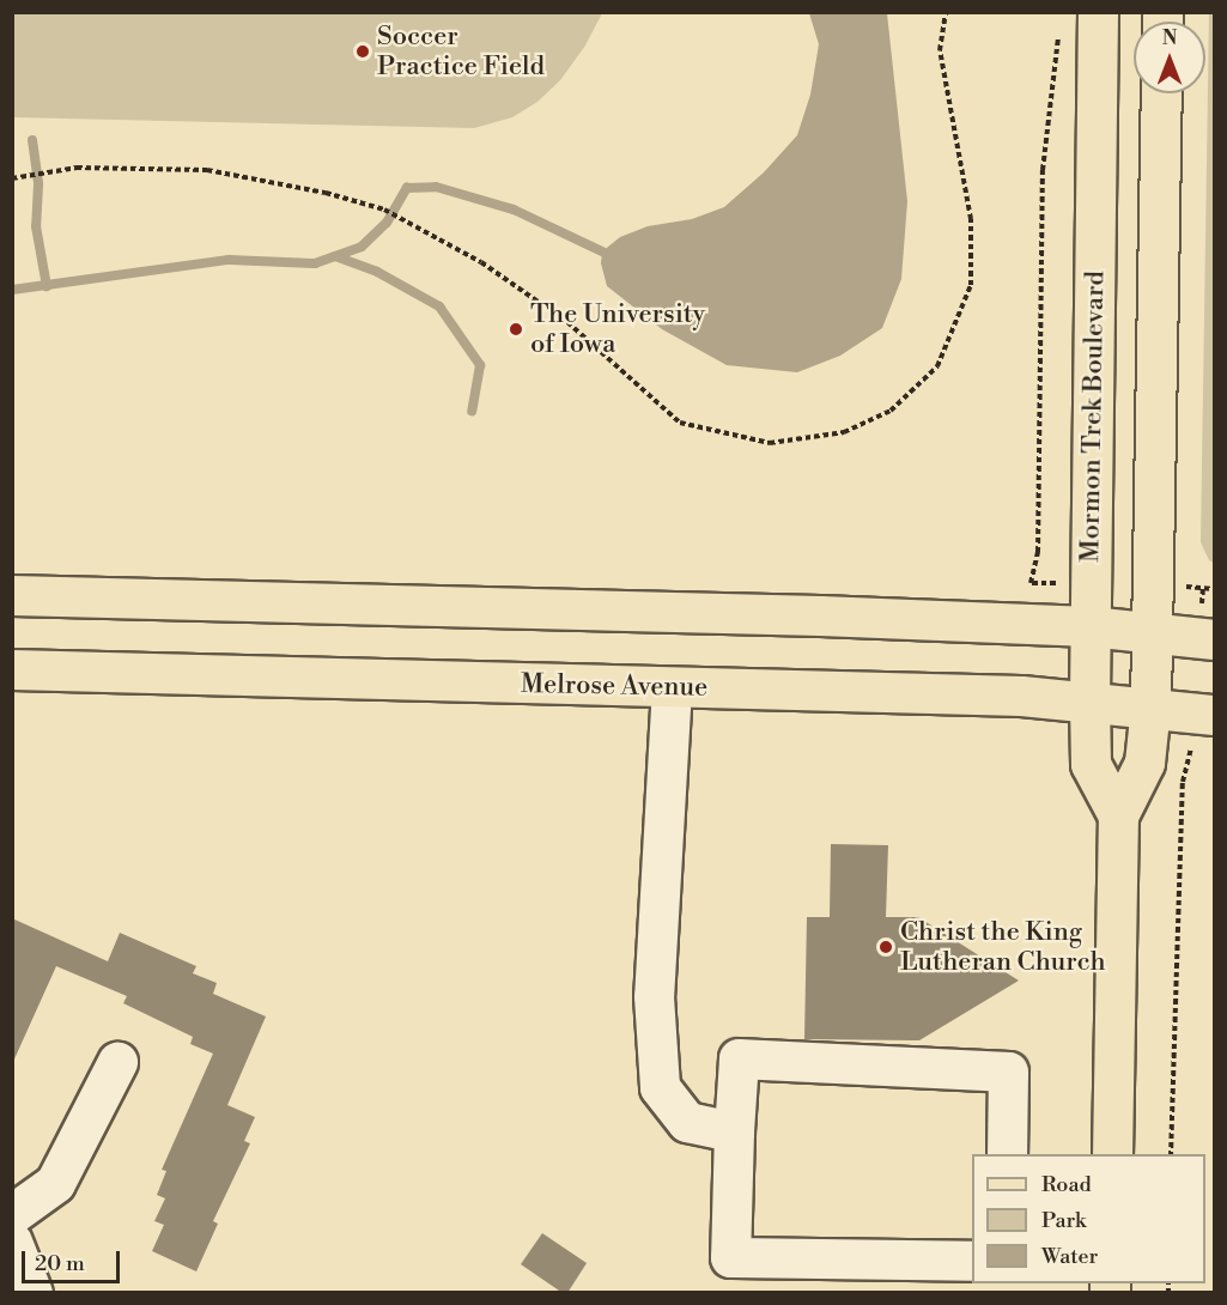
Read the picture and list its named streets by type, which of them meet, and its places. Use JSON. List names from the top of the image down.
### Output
{
  "streets": {
    "main road": ["Mormon Trek Boulevard", "Melrose Avenue"]
  },
  "crossings": [
    ["Mormon Trek Boulevard", "Melrose Avenue"]
  ],
  "places": ["Soccer Practice Field", "The University of Iowa", "Christ the King Lutheran Church"],
  "legend": ["Road", "Park", "Water"],
  "scale_bar": "20 m",
  "north": "top"
}
